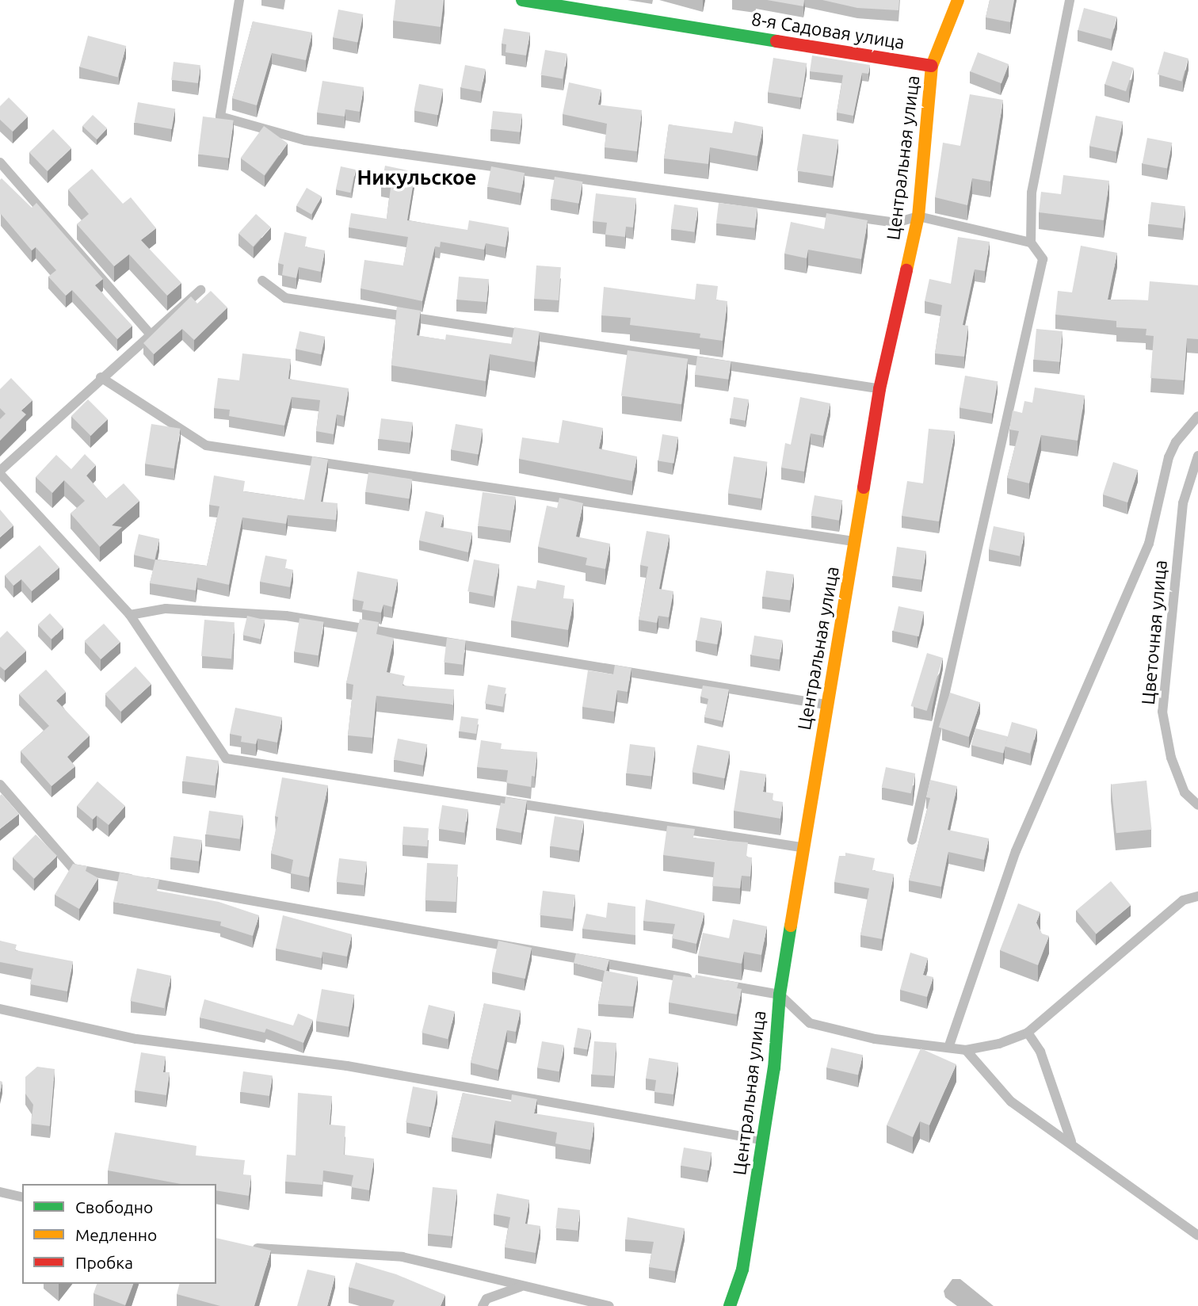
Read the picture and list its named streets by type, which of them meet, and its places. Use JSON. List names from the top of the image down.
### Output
{
  "streets": {
    "street": ["8-я Садовая улица", "Центральная улица"],
    "lane": ["Цветочная улица"]
  },
  "crossings": [
    ["8-я Садовая улица", "Центральная улица"]
  ],
  "districts": ["Никульское"],
  "legend": ["Свободно", "Медленно", "Пробка"]
}
